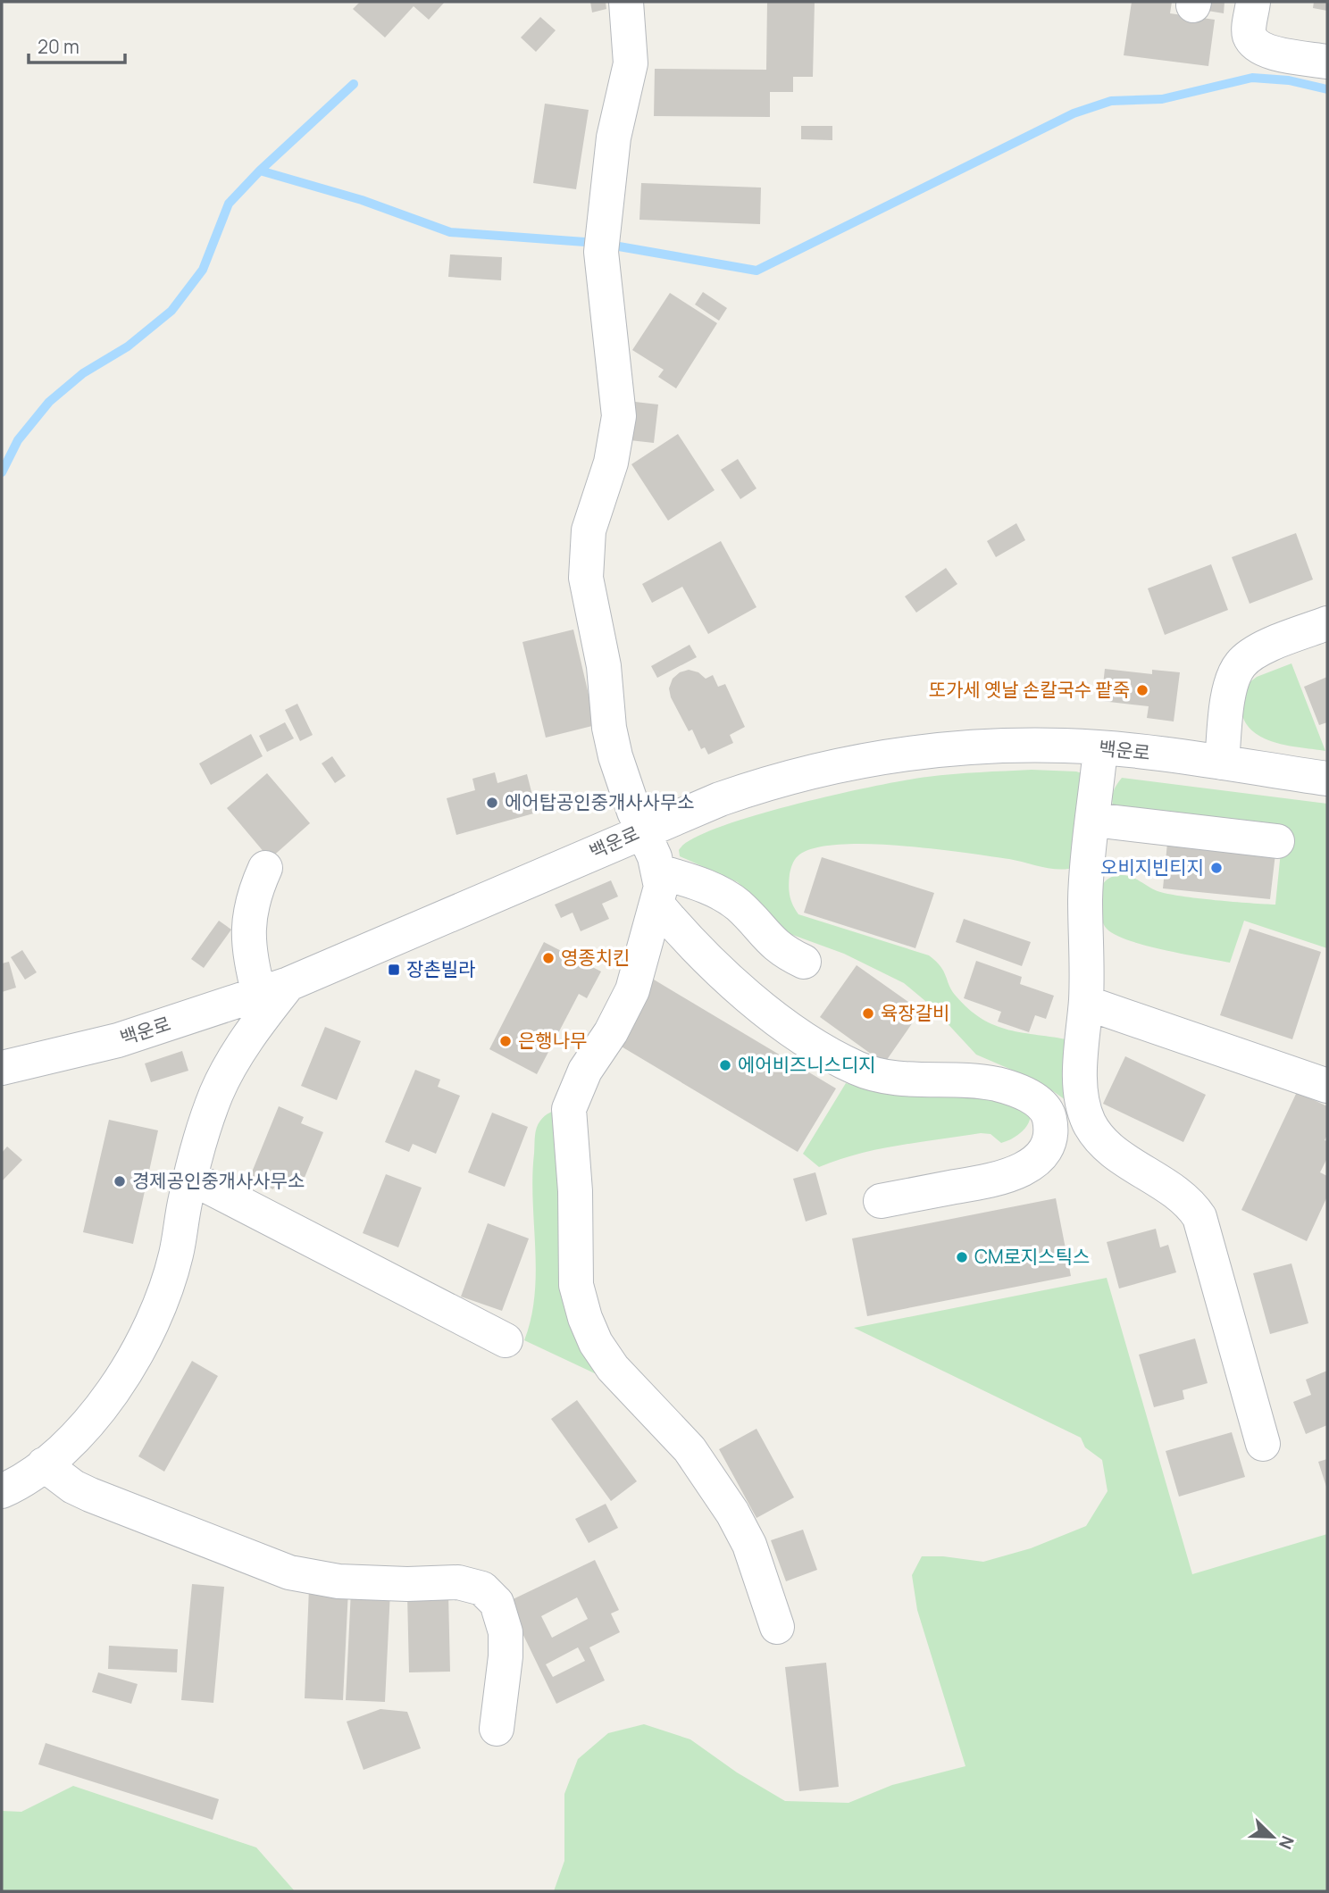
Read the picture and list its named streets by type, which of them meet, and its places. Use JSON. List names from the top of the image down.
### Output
{
  "streets": {
    "street": ["백운로"]
  },
  "places": {
    "other": [
      "또가세 옛날 손칼국수 팥죽",
      "에어탑공인중개사사무소",
      "오비지빈티지",
      "영종치킨",
      "육장갈비",
      "은행나무",
      "에어비즈니스디지",
      "경제공인중개사사무소",
      "CM로지스틱스"
    ],
    "transit": ["장촌빌라"]
  },
  "scale_bar": "20 m",
  "north": "bottom right"
}
